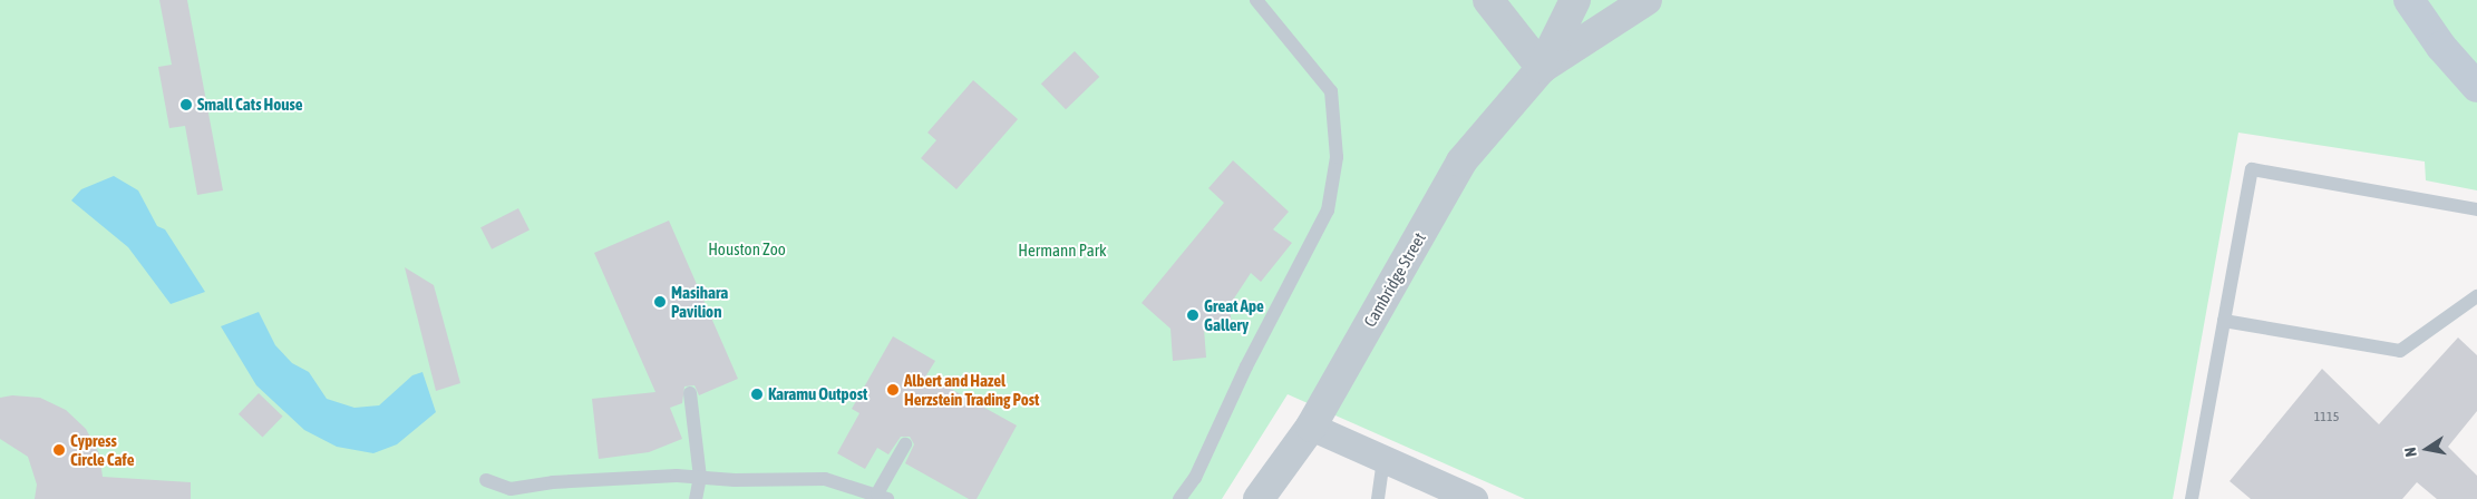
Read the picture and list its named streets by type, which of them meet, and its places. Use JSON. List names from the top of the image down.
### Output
{
  "streets": {
    "street": ["Cambridge Street"]
  },
  "parks": ["Houston Zoo", "Hermann Park"],
  "places": [
    "Small Cats House",
    "Masihara Pavilion",
    "Great Ape Gallery",
    "Albert and Hazel Herzstein Trading Post",
    "Karamu Outpost",
    "Cypress Circle Cafe"
  ],
  "house_numbers": ["1115"],
  "north": "left"
}
